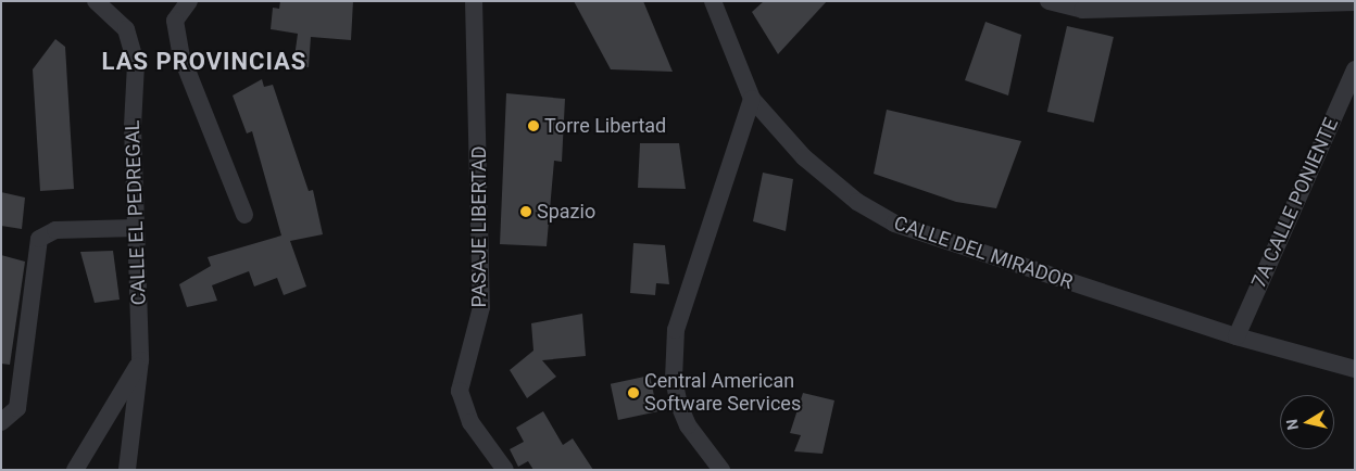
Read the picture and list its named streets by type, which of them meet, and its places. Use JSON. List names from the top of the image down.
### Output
{
  "streets": {
    "street": [
      "7A CALLE PONIENTE",
      "CALLE EL PEDREGAL",
      "PASAJE LIBERTAD",
      "CALLE DEL MIRADOR"
    ]
  },
  "crossings": [
    ["7A CALLE PONIENTE", "CALLE DEL MIRADOR"]
  ],
  "districts": ["LAS PROVINCIAS"],
  "places": ["Torre Libertad", "Spazio", "Central American Software Services"],
  "north": "left"
}
